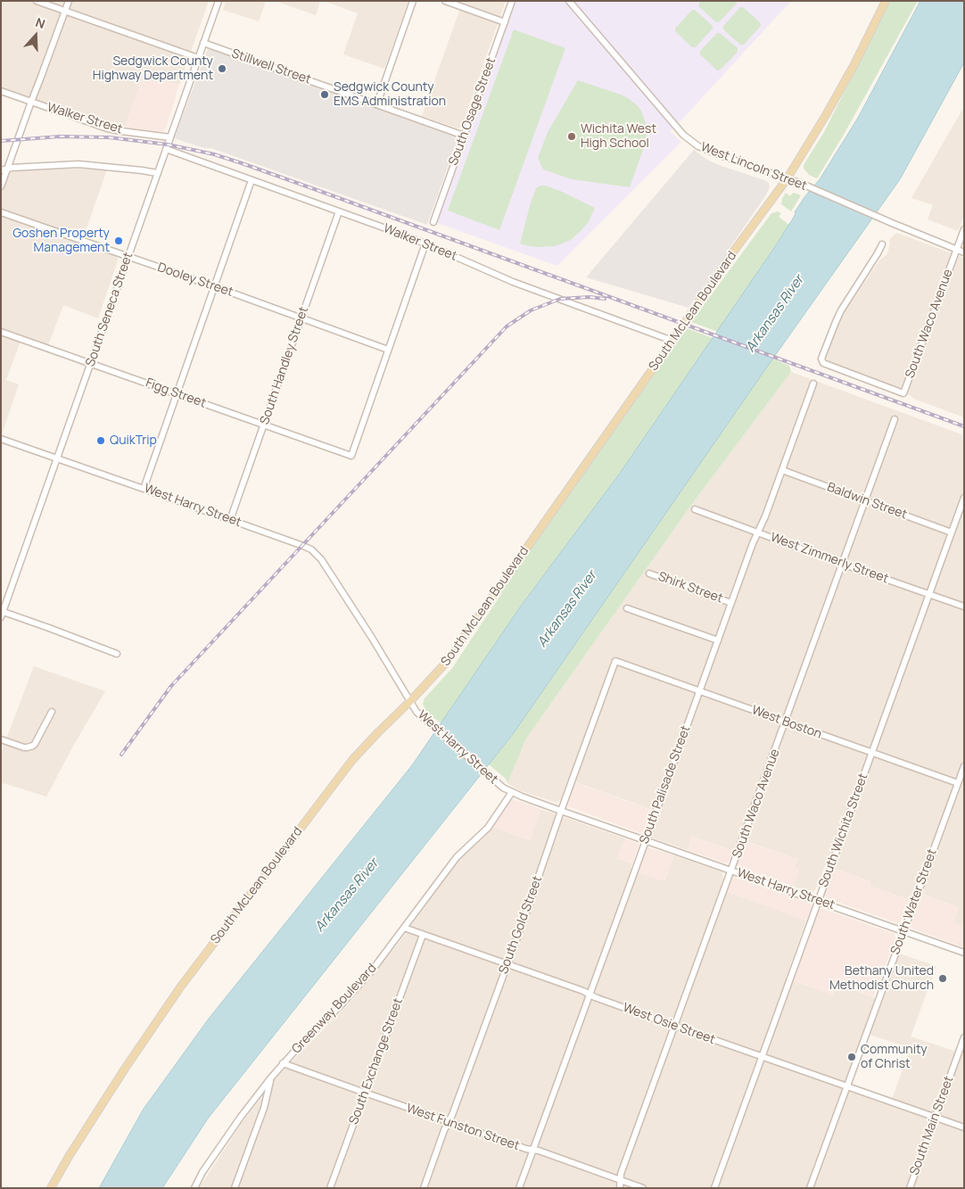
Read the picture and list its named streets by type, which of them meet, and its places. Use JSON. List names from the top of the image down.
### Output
{
  "streets": {
    "main road": ["South McLean Boulevard"],
    "street": [
      "Stillwell Street",
      "South Osage Street",
      "Walker Street",
      "West Lincoln Street",
      "Dooley Street",
      "South Seneca Street",
      "South Waco Avenue",
      "South Handley Street",
      "Figg Street",
      "Baldwin Street",
      "West Harry Street",
      "West Zimmerly Street",
      "Shirk Street",
      "West Boston",
      "South Palisade Street",
      "South Wichita Street",
      "South Water Street",
      "South Gold Street",
      "Greenway Boulevard",
      "West Osie Street",
      "South Exchange Street",
      "South Main Street",
      "West Funston Street"
    ]
  },
  "crossings": [
    ["Stillwell Street", "South Osage Street"],
    ["Stillwell Street", "South Seneca Street"],
    ["Walker Street", "South Seneca Street"],
    ["Walker Street", "South McLean Boulevard"],
    ["Walker Street", "South Handley Street"],
    ["West Lincoln Street", "South McLean Boulevard"],
    ["West Lincoln Street", "South Waco Avenue"],
    ["Dooley Street", "South Seneca Street"],
    ["Dooley Street", "South Handley Street"],
    ["Dooley Street", "Figg Street"],
    ["South Seneca Street", "Figg Street"],
    ["South Seneca Street", "West Harry Street"],
    ["South McLean Boulevard", "West Harry Street"],
    ["South Waco Avenue", "Baldwin Street"],
    ["South Waco Avenue", "West Harry Street"],
    ["South Waco Avenue", "West Zimmerly Street"],
    ["South Waco Avenue", "West Boston"],
    ["South Waco Avenue", "West Osie Street"],
    ["South Waco Avenue", "West Funston Street"],
    ["South Handley Street", "Figg Street"],
    ["South Handley Street", "West Harry Street"],
    ["Baldwin Street", "South Palisade Street"],
    ["Baldwin Street", "South Wichita Street"],
    ["West Harry Street", "South Palisade Street"],
    ["West Harry Street", "South Wichita Street"],
    ["West Harry Street", "South Water Street"],
    ["West Harry Street", "South Gold Street"],
    ["West Harry Street", "Greenway Boulevard"],
    ["West Zimmerly Street", "South Palisade Street"],
    ["West Zimmerly Street", "South Wichita Street"],
    ["Shirk Street", "South Palisade Street"],
    ["West Boston", "South Palisade Street"],
    ["West Boston", "South Wichita Street"],
    ["West Boston", "South Water Street"],
    ["West Boston", "South Gold Street"],
    ["South Palisade Street", "West Osie Street"],
    ["South Palisade Street", "West Funston Street"],
    ["South Wichita Street", "West Osie Street"],
    ["South Water Street", "West Osie Street"],
    ["South Gold Street", "West Osie Street"],
    ["South Gold Street", "West Funston Street"],
    ["Greenway Boulevard", "West Osie Street"],
    ["Greenway Boulevard", "West Funston Street"],
    ["West Osie Street", "South Exchange Street"],
    ["West Osie Street", "South Main Street"],
    ["South Exchange Street", "West Funston Street"]
  ],
  "water": ["Arkansas River"],
  "places": [
    "Sedgwick County Highway Department",
    "Sedgwick County EMS Administration",
    "Wichita West High School",
    "Goshen Property Management",
    "QuikTrip",
    "Bethany United Methodist Church",
    "Community of Christ"
  ],
  "north": "top"
}
